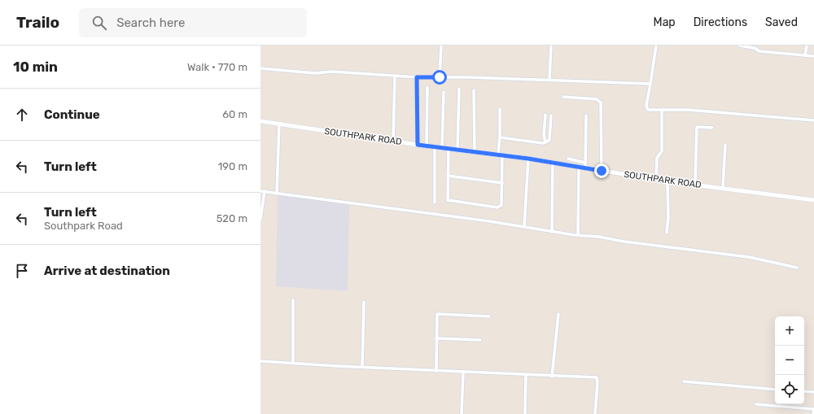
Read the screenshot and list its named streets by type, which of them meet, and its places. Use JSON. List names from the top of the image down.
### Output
{
  "streets": {
    "street": ["SOUTHPARK ROAD"]
  },
  "page": {
    "header": "Trailo",
    "search": "Search here",
    "nav": ["Map", "Directions", "Saved"],
    "heading": ["10 min", "Walk · 770 m"],
    "list": [
      ["Continue", "60 m"],
      ["Turn left", "190 m"],
      ["Turn left", "Southpark Road", "520 m"],
      "Arrive at destination"
    ],
    "map_buttons": ["+", "−"]
  }
}
